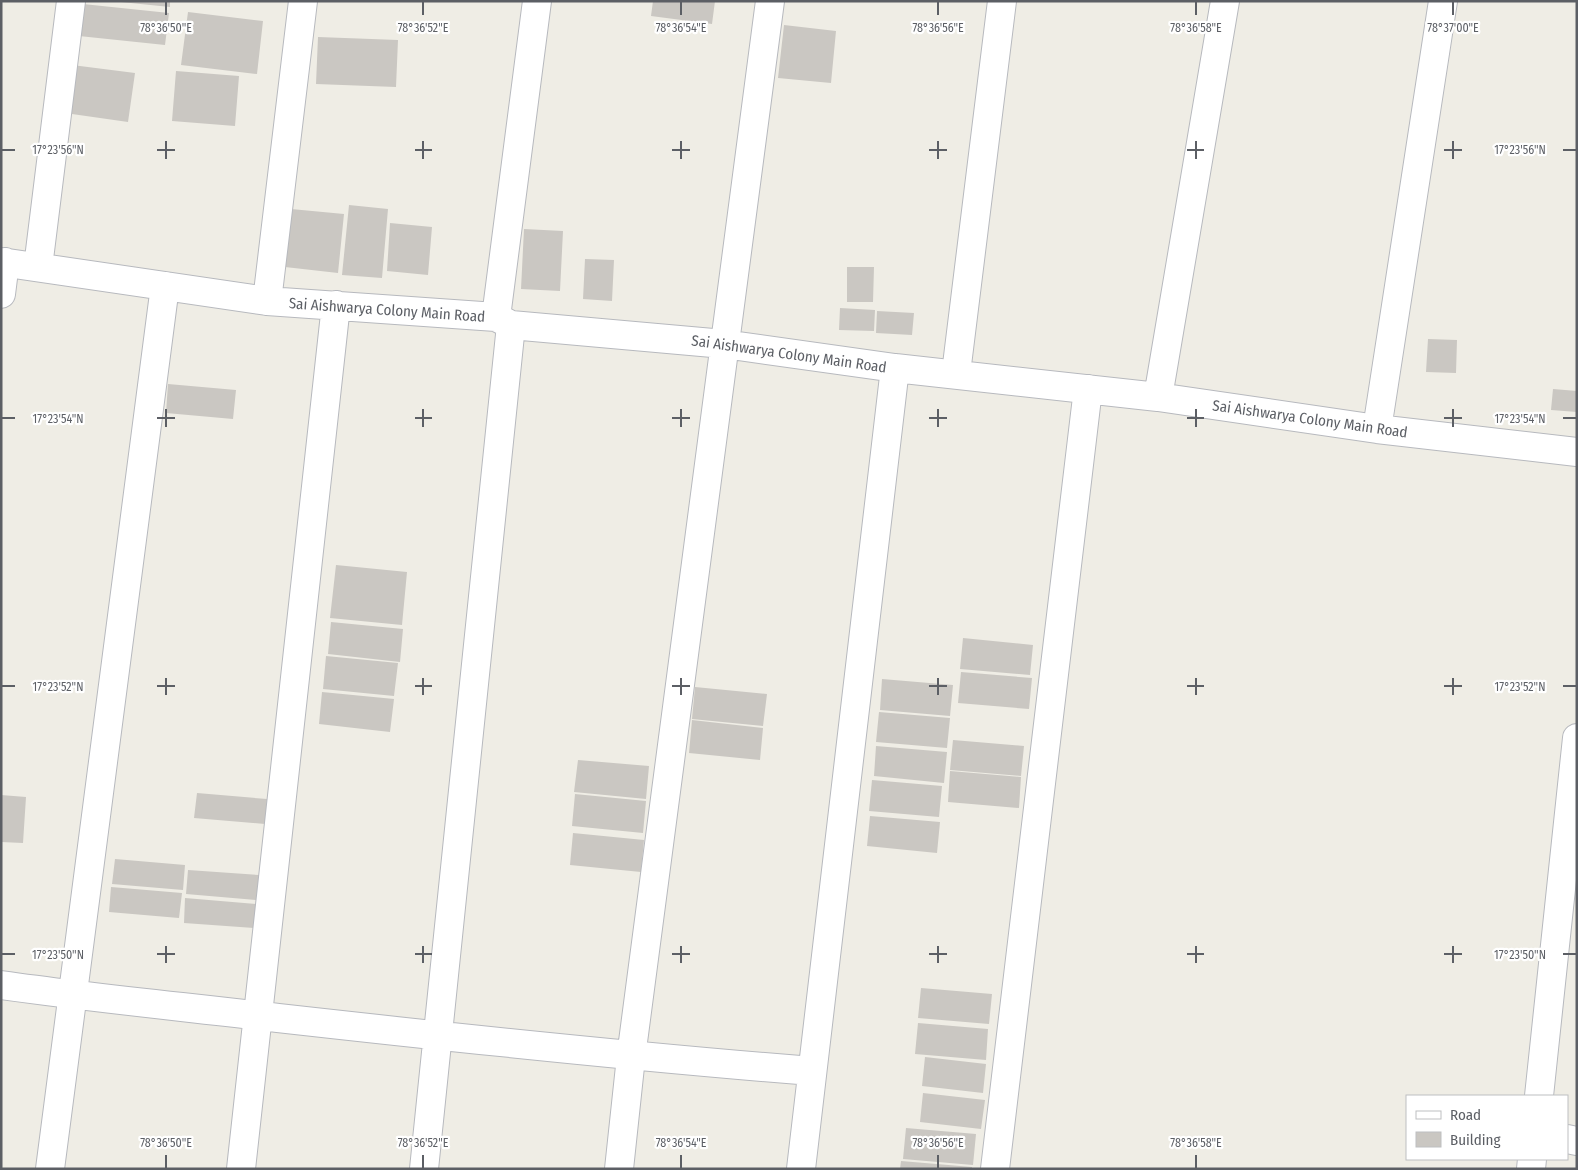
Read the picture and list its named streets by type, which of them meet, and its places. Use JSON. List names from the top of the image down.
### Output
{
  "streets": {
    "street": ["Sai Aishwarya Colony Main Road"]
  },
  "legend": ["Road", "Building"],
  "coordinates": [
    "78°36'50\"E",
    "78°36'52\"E",
    "78°36'54\"E",
    "78°36'56\"E",
    "78°36'58\"E",
    "78°37'00\"E",
    "17°23'56\"N",
    "17°23'54\"N",
    "17°23'52\"N",
    "17°23'50\"N"
  ]
}
